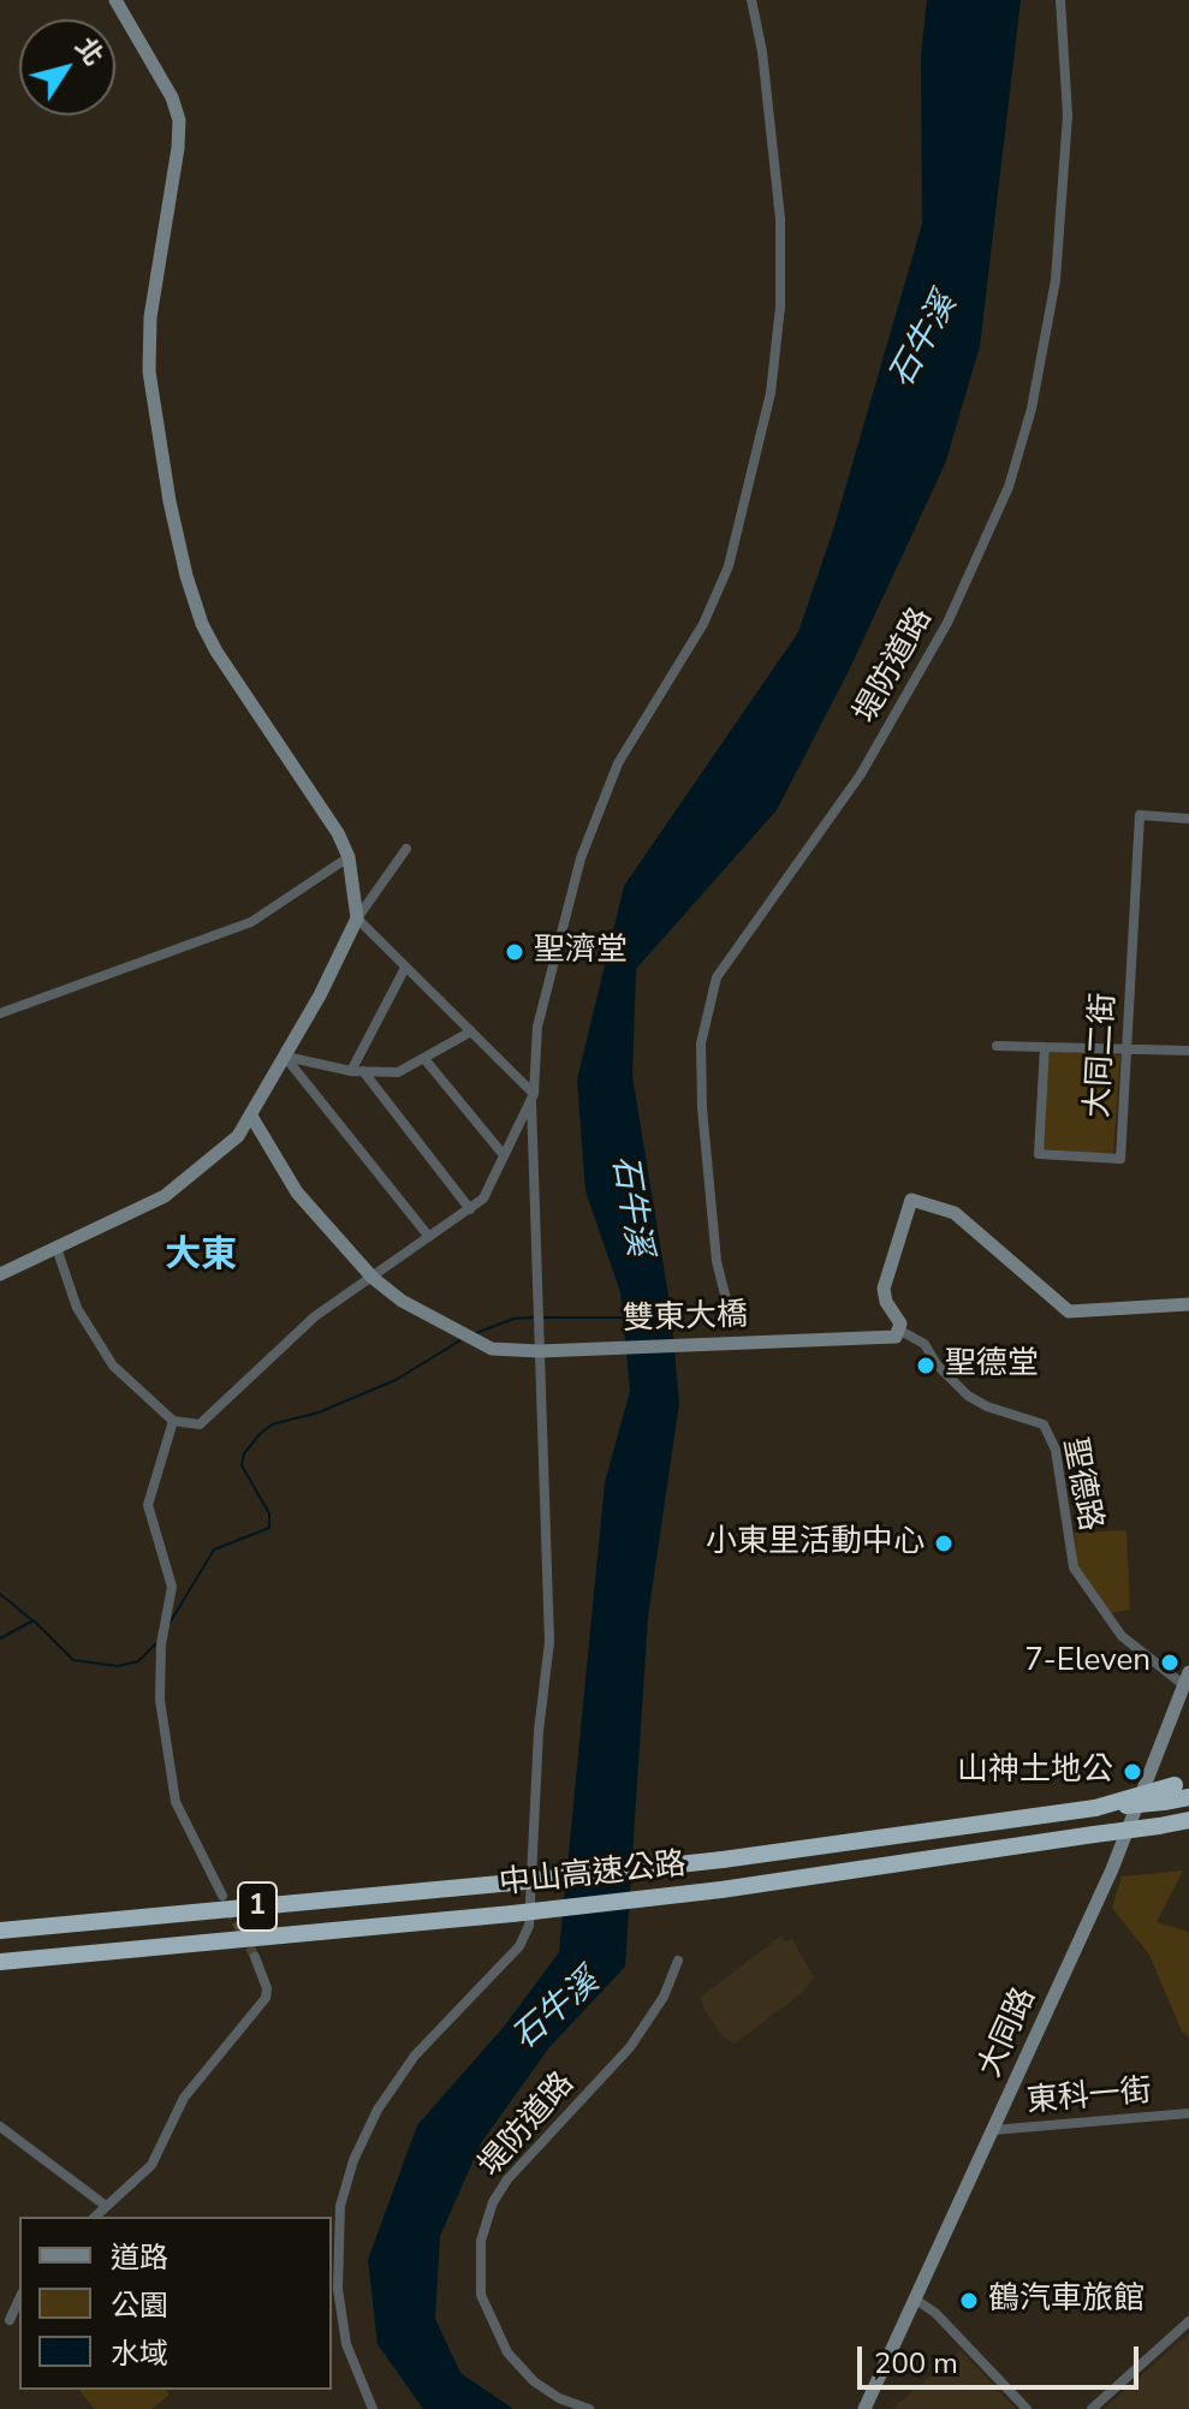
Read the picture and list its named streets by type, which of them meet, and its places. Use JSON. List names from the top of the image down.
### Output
{
  "streets": {
    "highway": ["中山高速公路", "1"],
    "street": [
      "堤防道路",
      "大同二街",
      "雙東大橋",
      "聖德路",
      "大同路",
      "東科一街"
    ]
  },
  "crossings": [
    ["雙東大橋", "聖德路"],
    ["聖德路", "大同路"],
    ["大同路", "東科一街"]
  ],
  "districts": ["大東"],
  "water": ["石牛溪"],
  "places": [
    "聖濟堂",
    "聖德堂",
    "小東里活動中心",
    "7-Eleven",
    "山神土地公",
    "鶴汽車旅館"
  ],
  "legend": ["道路", "公園", "水域"],
  "scale_bar": "200 m",
  "north": "top right"
}
